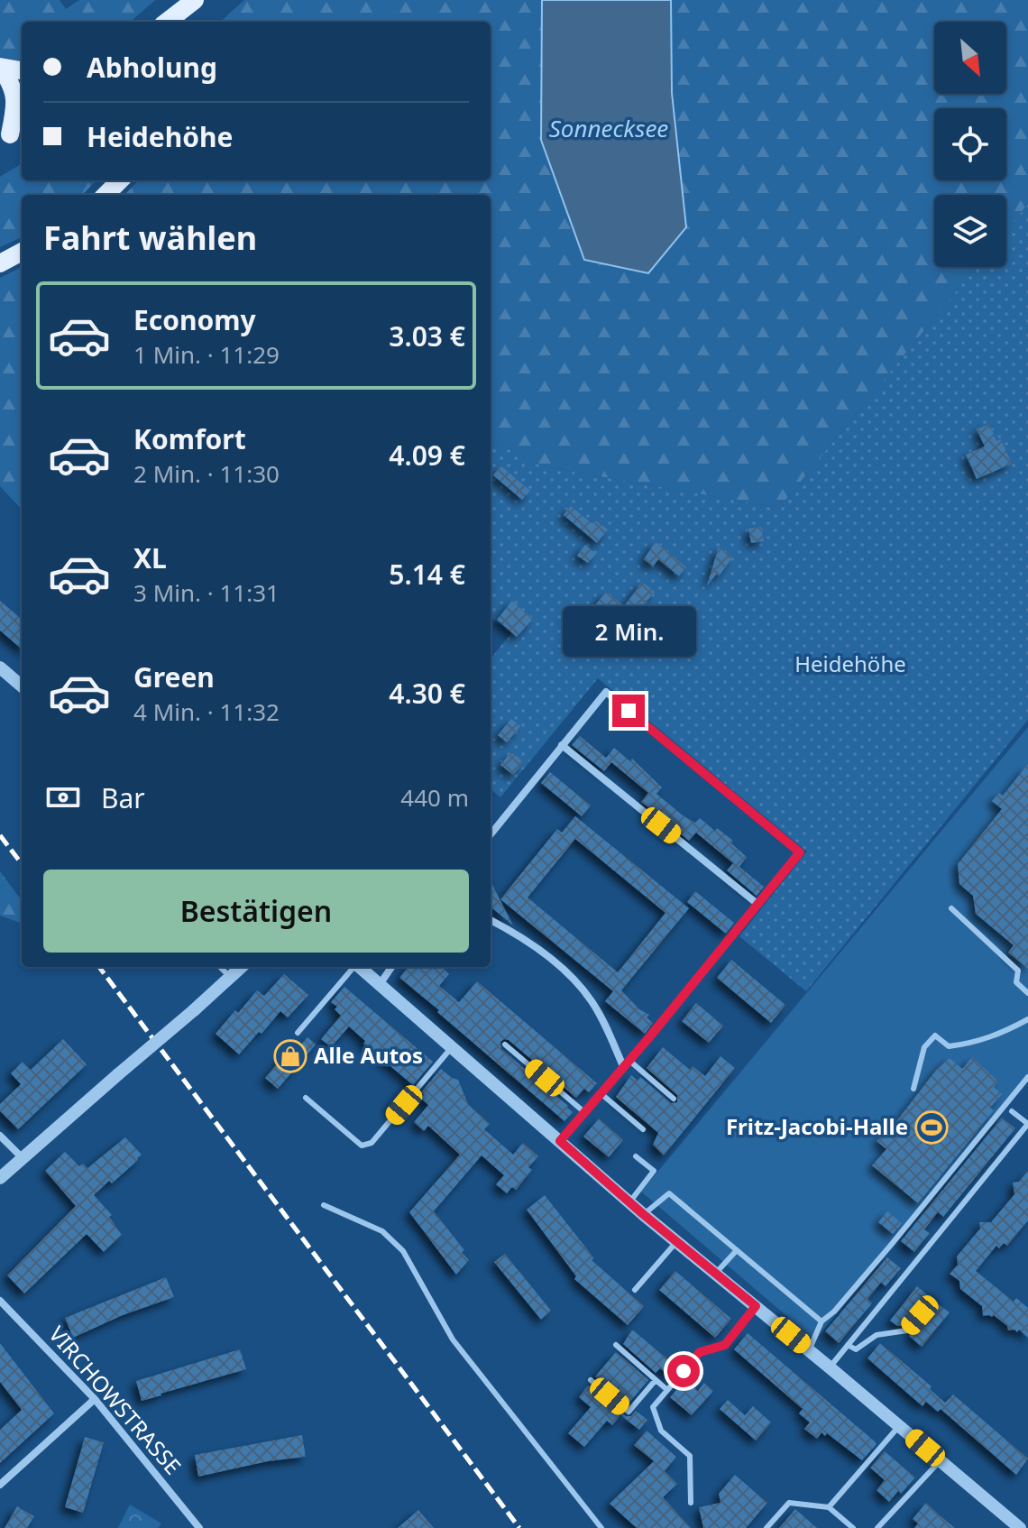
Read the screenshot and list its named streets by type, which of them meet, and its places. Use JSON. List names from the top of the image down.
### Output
{
  "streets": {
    "street": ["VIRCHOWSTRASSE"]
  },
  "water": ["Sonnecksee"],
  "parks": ["Heidehöhe"],
  "places": {
    "shop": ["Alle Autos"],
    "sports": ["Fritz-Jacobi-Halle"]
  },
  "north": "bottom right",
  "page": {
    "banner": ["Abholung", "Heidehöhe"],
    "heading": "Fahrt wählen",
    "list": [
      {
        "name": "Economy",
        "note": "1 Min. · 11:29",
        "value": "3.03 €"
      },
      {
        "name": "Komfort",
        "note": "2 Min. · 11:30",
        "value": "4.09 €"
      },
      {
        "name": "XL",
        "note": "3 Min. · 11:31",
        "value": "5.14 €"
      },
      {
        "name": "Green",
        "note": "4 Min. · 11:32",
        "value": "4.30 €"
      }
    ],
    "bubble": "2 Min.",
    "pay": ["Bar", "440 m"],
    "buttons": "Bestätigen"
  }
}
